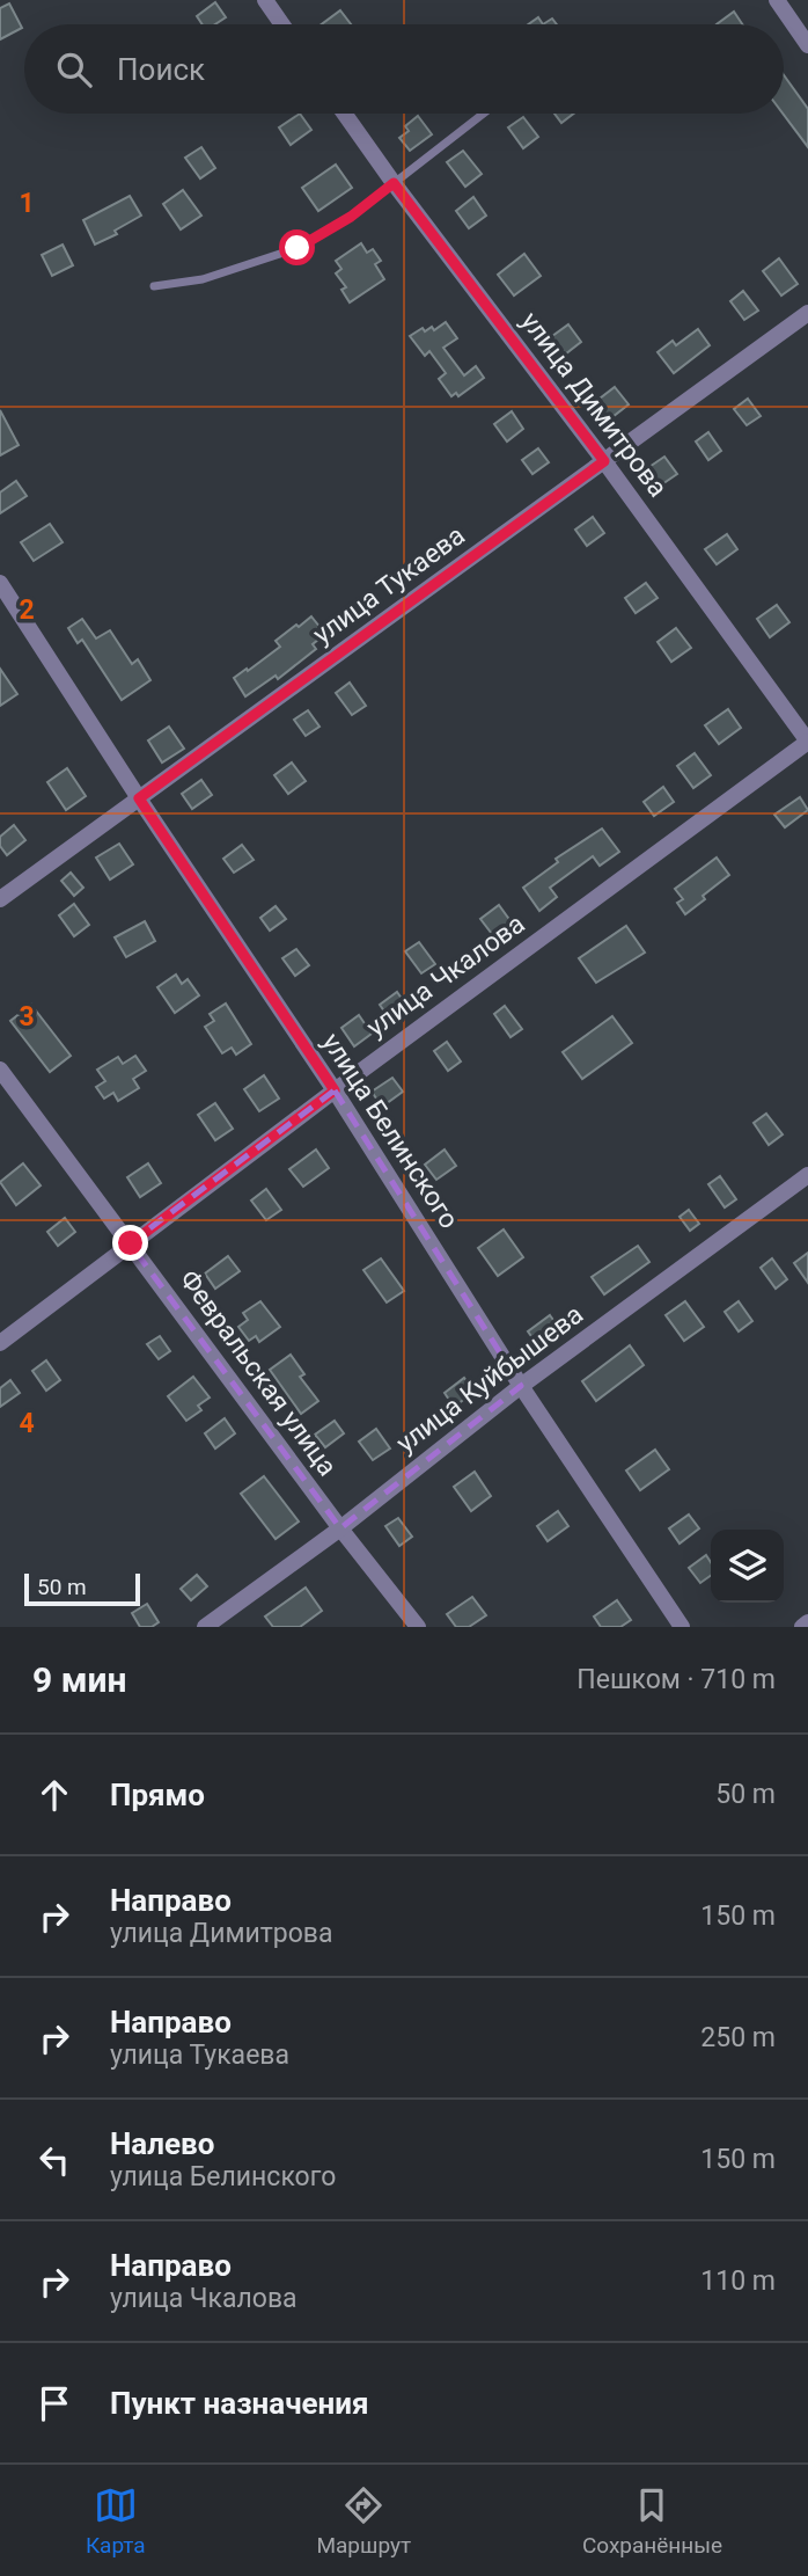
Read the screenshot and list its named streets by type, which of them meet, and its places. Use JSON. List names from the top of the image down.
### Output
{
  "streets": {
    "street": [
      "улица Димитрова",
      "улица Тукаева",
      "улица Чкалова",
      "улица Белинского",
      "Февральская улица",
      "улица Куйбышева"
    ]
  },
  "crossings": [
    ["улица Димитрова", "улица Тукаева"],
    ["улица Димитрова", "улица Чкалова"],
    ["улица Тукаева", "улица Белинского"],
    ["улица Чкалова", "улица Белинского"],
    ["улица Чкалова", "Февральская улица"],
    ["улица Белинского", "улица Куйбышева"],
    ["Февральская улица", "улица Куйбышева"]
  ],
  "scale_bar": "50 m",
  "page": {
    "search": "Поиск",
    "scale": "50 m",
    "heading": ["9 мин", "Пешком · 710 m"],
    "list": [
      ["Прямо", "50 m"],
      ["Направо", "улица Димитрова", "150 m"],
      ["Направо", "улица Тукаева", "250 m"],
      ["Налево", "улица Белинского", "150 m"],
      ["Направо", "улица Чкалова", "110 m"],
      "Пункт назначения"
    ],
    "nav": ["Карта", "Маршрут", "Сохранённые"]
  },
  "grid": {
    "rows": [
      "1",
      "2",
      "3",
      "4"
    ]
  }
}
